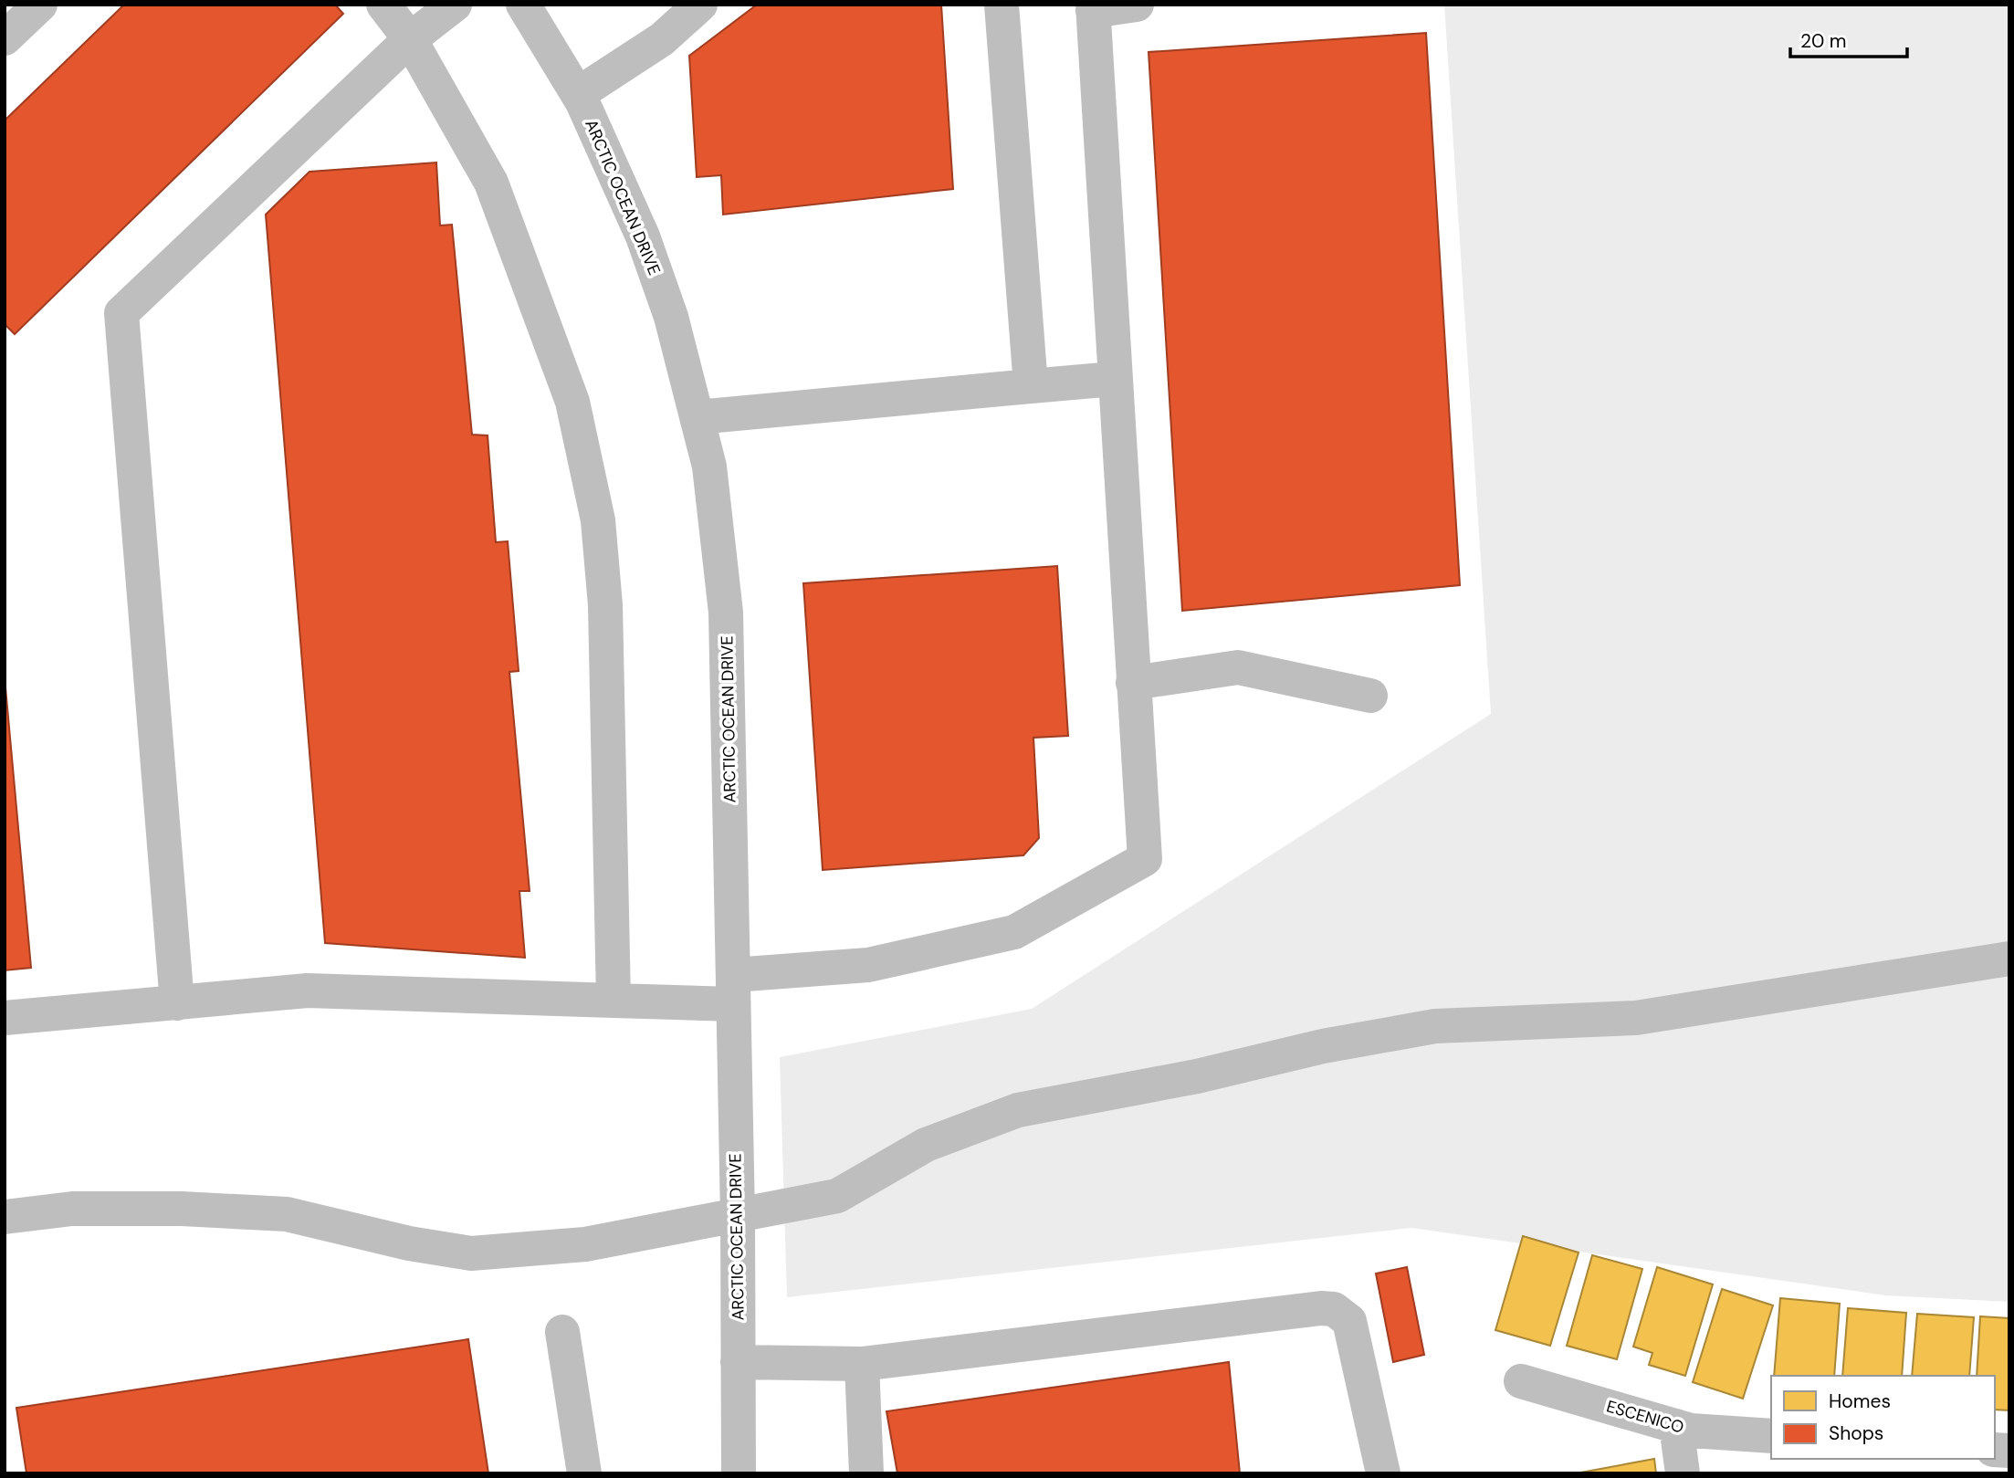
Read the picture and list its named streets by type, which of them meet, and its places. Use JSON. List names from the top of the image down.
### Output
{
  "streets": {
    "street": ["ARCTIC OCEAN DRIVE", "ESCENICO"]
  },
  "legend": ["Homes", "Shops"],
  "scale_bar": "20 m"
}
